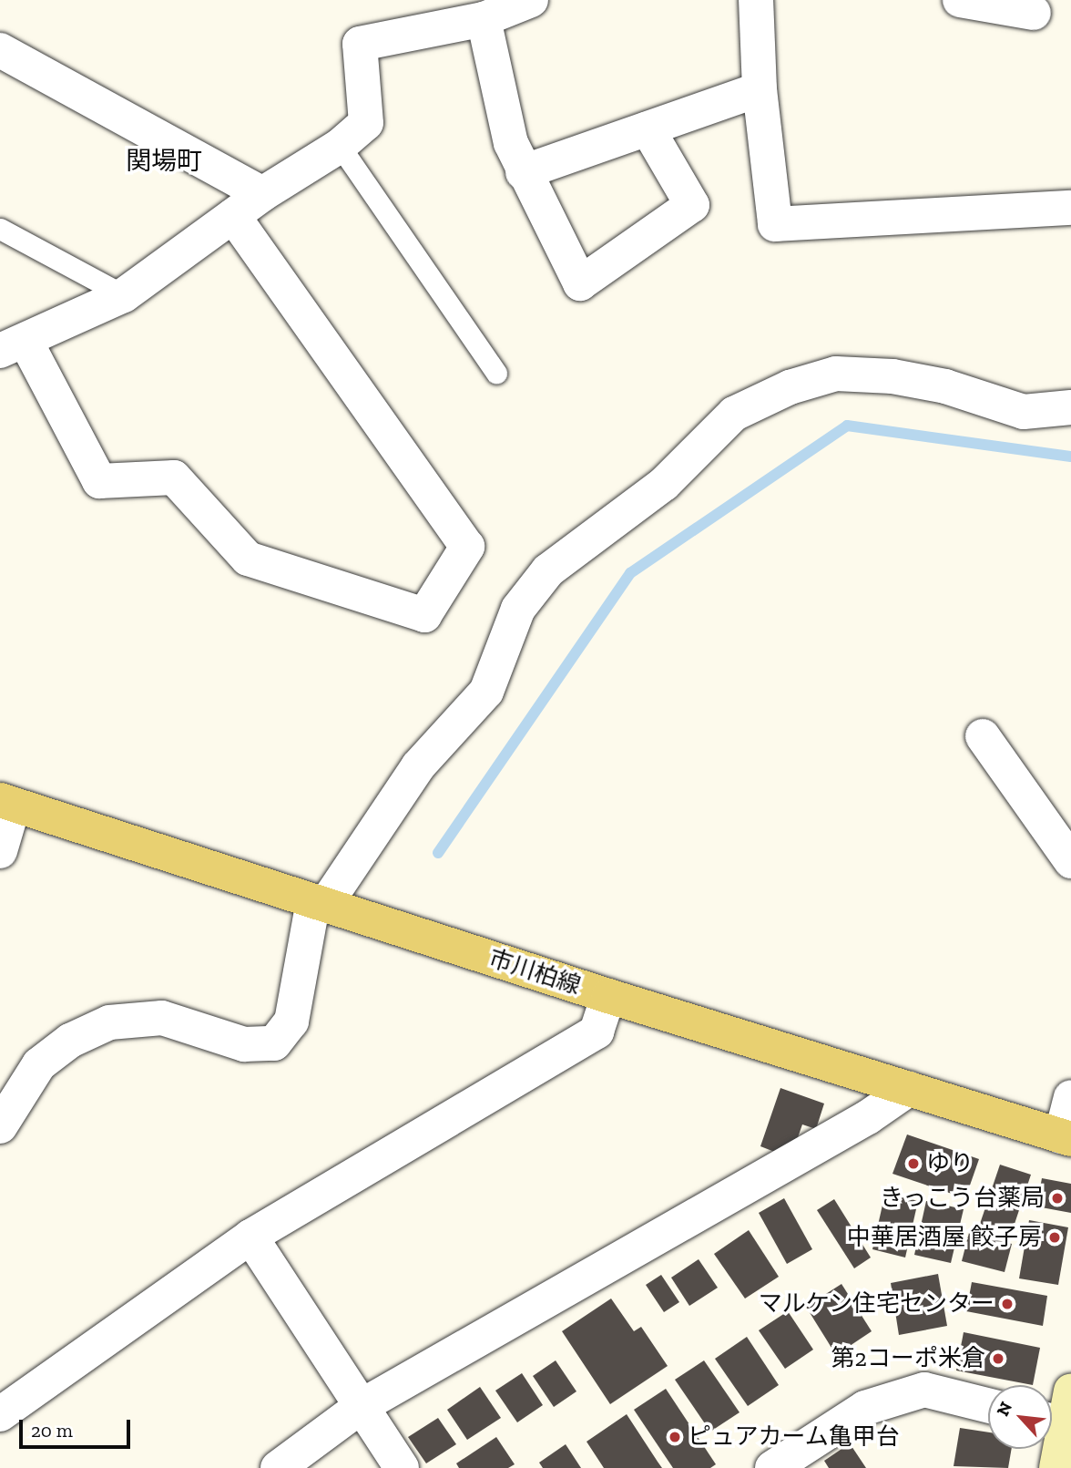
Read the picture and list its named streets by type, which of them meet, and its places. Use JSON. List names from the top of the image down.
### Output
{
  "streets": {
    "main road": ["市川柏線"]
  },
  "districts": ["関場町"],
  "places": [
    "ゆり",
    "きっこう台薬局",
    "中華居酒屋 餃子房",
    "マルケン住宅センター",
    "第2コーポ米倉",
    "ピュアカーム亀甲台"
  ],
  "scale_bar": "20 m",
  "north": "top left"
}
